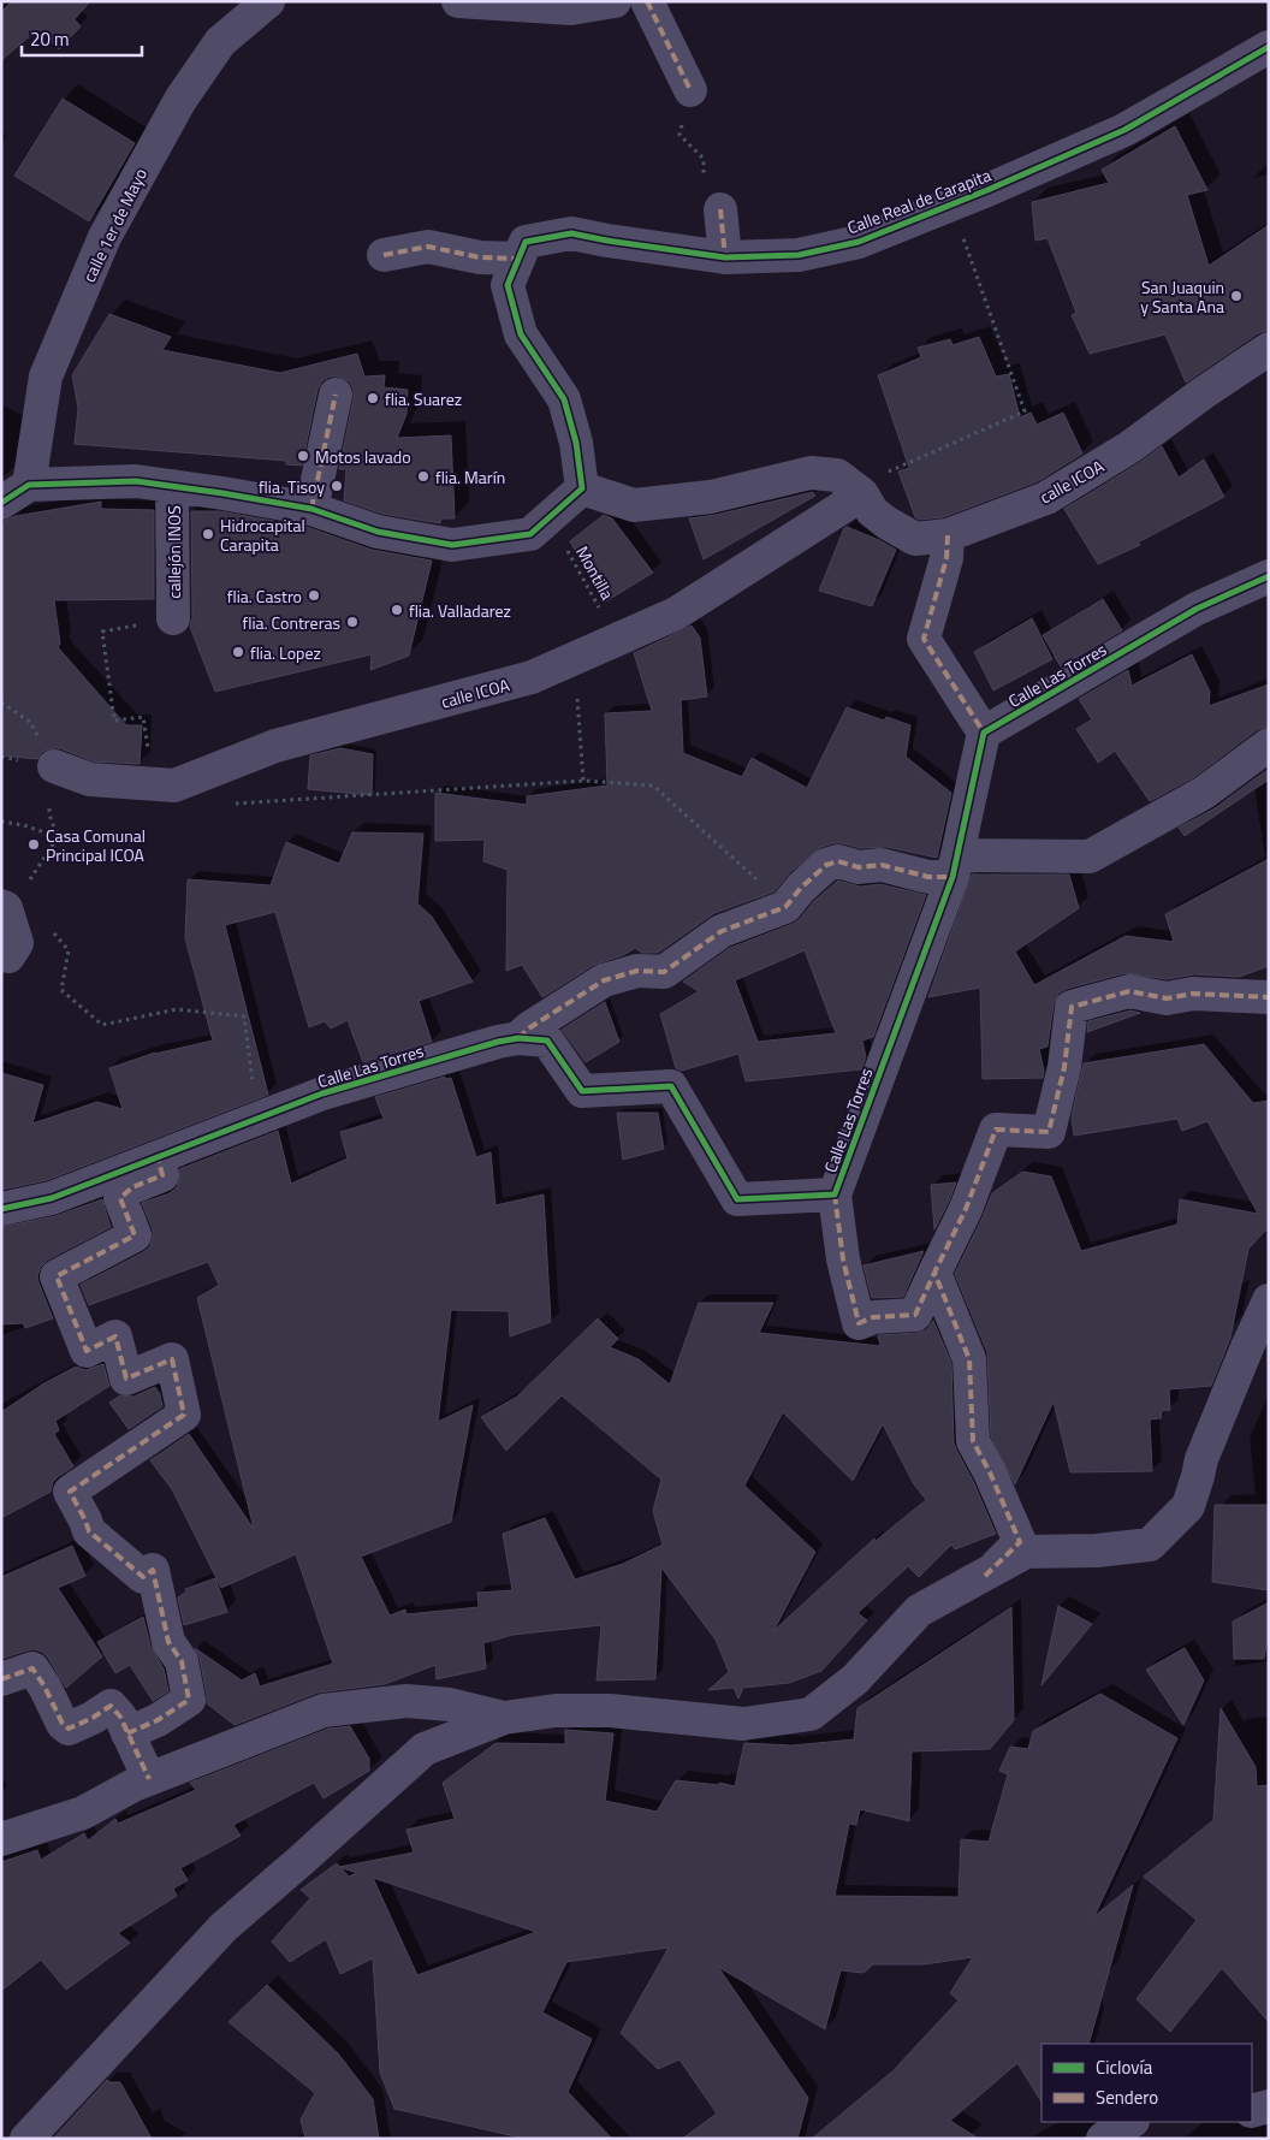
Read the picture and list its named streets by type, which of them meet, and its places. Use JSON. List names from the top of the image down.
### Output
{
  "streets": {
    "street": [
      "Calle Real de Carapita",
      "calle 1er de Mayo",
      "calle ICOA",
      "callejón INOS",
      "Calle Las Torres"
    ],
    "path": ["Montilla"]
  },
  "crossings": [
    ["Calle Real de Carapita", "calle ICOA"],
    ["calle ICOA", "Montilla"]
  ],
  "places": [
    "San Juaquin y Santa Ana",
    "flia. Suarez",
    "Motos lavado",
    "flia. Marín",
    "flia. Tisoy",
    "Hidrocapital Carapita",
    "flia. Castro",
    "flia. Valladarez",
    "flia. Contreras",
    "flia. Lopez",
    "Casa Comunal Principal ICOA"
  ],
  "legend": ["Ciclovía", "Sendero"],
  "scale_bar": "20 m"
}
